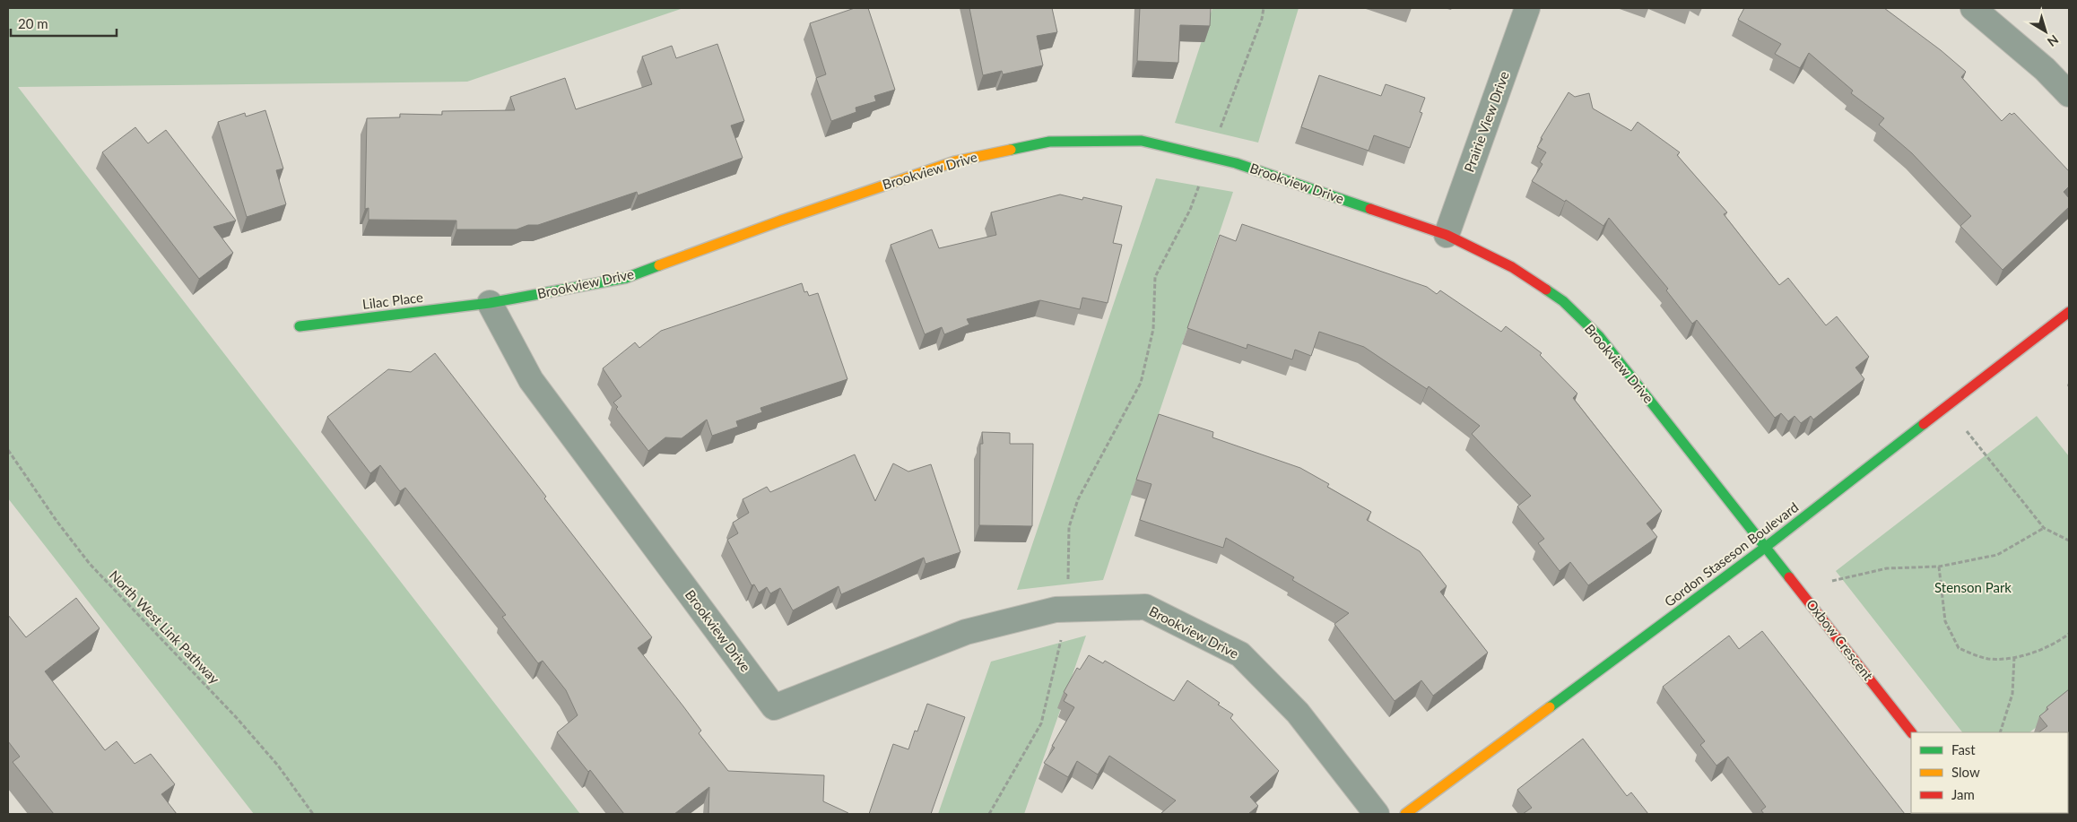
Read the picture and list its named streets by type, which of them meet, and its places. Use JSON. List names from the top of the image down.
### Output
{
  "streets": {
    "street": [
      "Prairie View Drive",
      "Brookview Drive",
      "Lilac Place",
      "Gordon Staseson Boulevard",
      "Oxbow Crescent"
    ],
    "path": ["North West Link Pathway"]
  },
  "crossings": [
    ["Prairie View Drive", "Brookview Drive"],
    ["Brookview Drive", "Lilac Place"],
    ["Brookview Drive", "Gordon Staseson Boulevard"],
    ["Brookview Drive", "Oxbow Crescent"],
    ["Gordon Staseson Boulevard", "Oxbow Crescent"]
  ],
  "parks": ["Stenson Park"],
  "legend": ["Fast", "Slow", "Jam"],
  "scale_bar": "20 m",
  "north": "bottom right"
}
